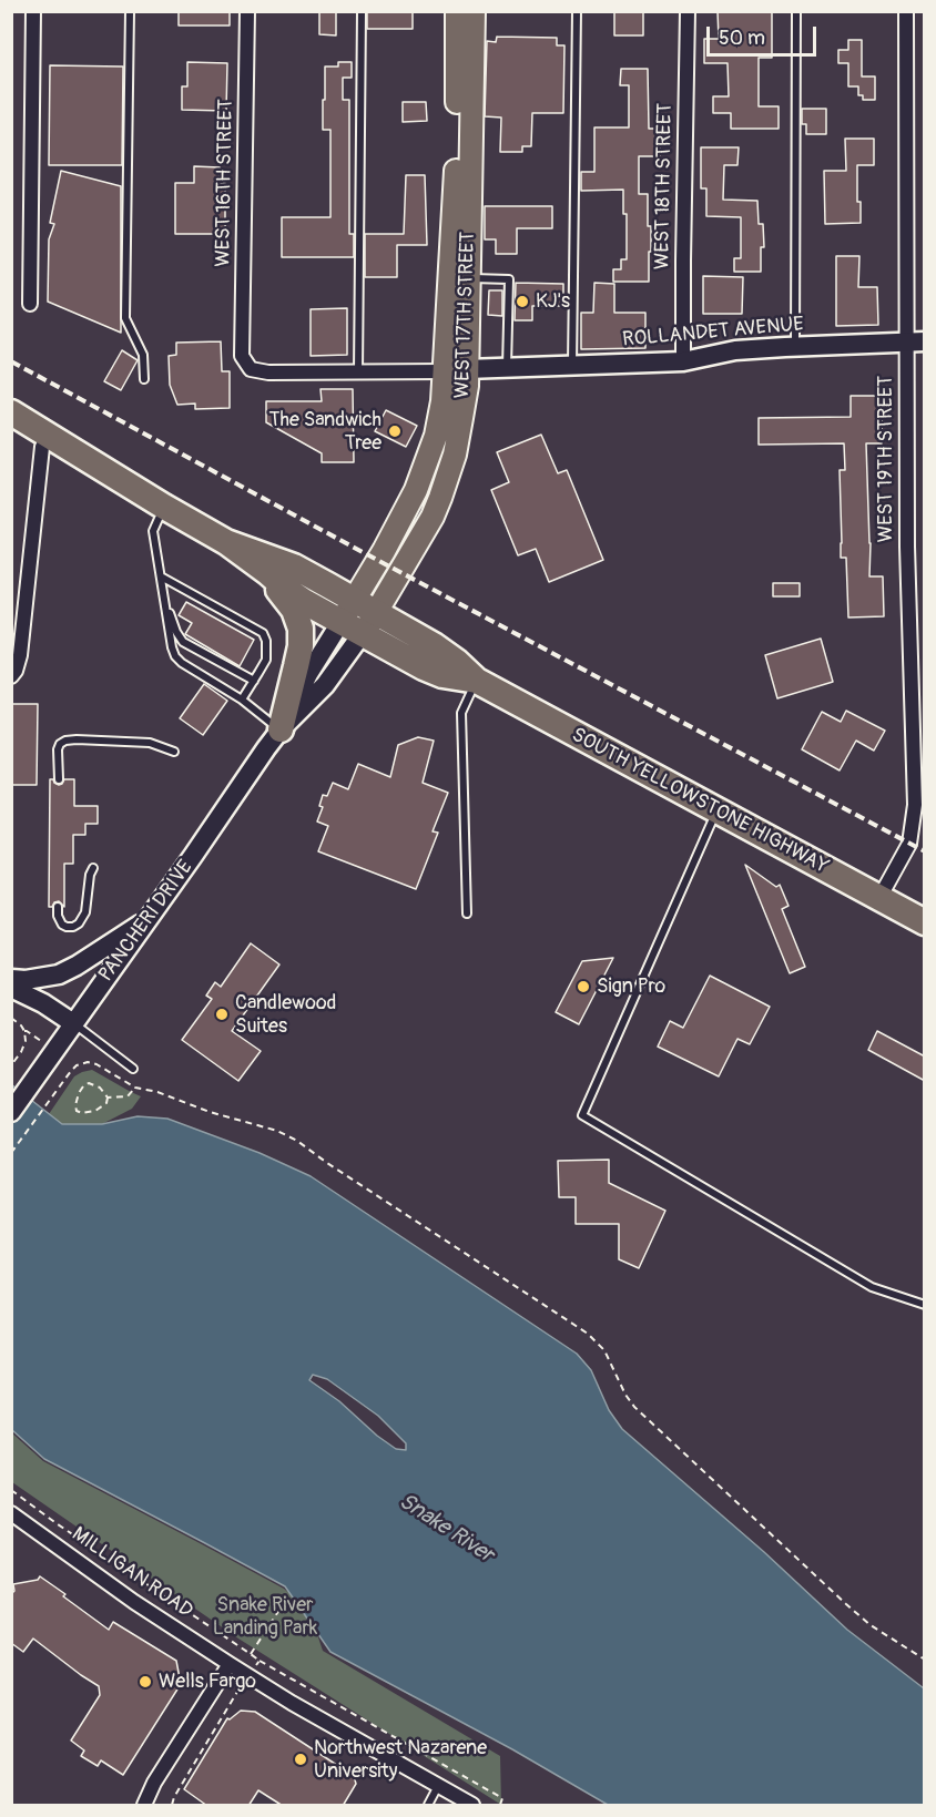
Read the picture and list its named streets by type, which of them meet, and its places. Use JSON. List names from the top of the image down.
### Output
{
  "streets": {
    "highway": ["SOUTH YELLOWSTONE HIGHWAY"],
    "main road": ["WEST 17TH STREET", "ROLLANDET AVENUE", "PANCHERI DRIVE"],
    "street": [
      "WEST 16TH STREET",
      "WEST 18TH STREET",
      "WEST 19TH STREET",
      "MILLIGAN ROAD"
    ]
  },
  "crossings": [
    ["WEST 16TH STREET", "ROLLANDET AVENUE"],
    ["WEST 18TH STREET", "ROLLANDET AVENUE"],
    ["WEST 17TH STREET", "ROLLANDET AVENUE"],
    ["WEST 17TH STREET", "SOUTH YELLOWSTONE HIGHWAY"],
    ["WEST 17TH STREET", "PANCHERI DRIVE"],
    ["ROLLANDET AVENUE", "WEST 19TH STREET"],
    ["WEST 19TH STREET", "SOUTH YELLOWSTONE HIGHWAY"],
    ["SOUTH YELLOWSTONE HIGHWAY", "PANCHERI DRIVE"]
  ],
  "water": ["Snake River"],
  "parks": ["Snake River Landing Park"],
  "places": [
    "KJ's",
    "The Sandwich Tree",
    "Sign Pro",
    "Candlewood Suites",
    "Wells Fargo",
    "Northwest Nazarene University"
  ],
  "scale_bar": "50 m"
}
